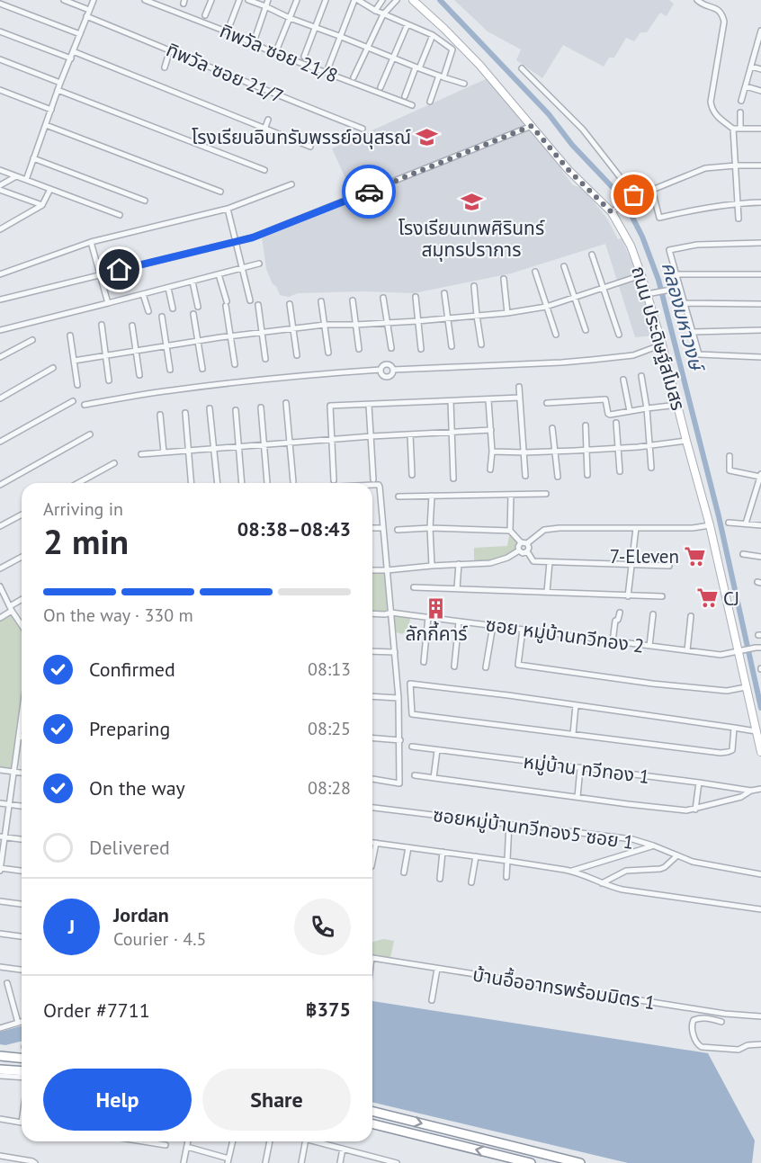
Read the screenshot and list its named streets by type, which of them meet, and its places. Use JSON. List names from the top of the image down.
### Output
{
  "streets": {
    "street": [
      "ทิพวัล ซอย 21/8",
      "ทิพวัล ซอย 21/7",
      "ถนน ประดิษฐ์สโมสร",
      "ซอย หมู่บ้านทวีทอง 2",
      "หมู่บ้าน ทวีทอง 1",
      "ซอยหมู่บ้านทวีทอง5 ซอย 1",
      "บ้านอื้ออาทรพร้อมมิตร 1"
    ]
  },
  "crossings": [
    ["ถนน ประดิษฐ์สโมสร", "ซอย หมู่บ้านทวีทอง 2"]
  ],
  "water": ["คลองมหาวงษ์"],
  "places": {
    "school or university": ["โรงเรียนอินทรัมพรรย์อนุสรณ์", "โรงเรียนเทพศิรินทร์ สมุทรปราการ"],
    "supermarket": ["7-Eleven", "CJ"],
    "building": ["ลักกี้คาร์"]
  },
  "page": {
    "heading": ["2 min", "Arriving in", "08:38–08:43"],
    "panel": [
      "Jordan",
      "Courier · 4.5",
      "Order #7711",
      "฿375"
    ],
    "bar": "On the way · 330 m",
    "list": [
      ["Confirmed", "08:13"],
      ["Preparing", "08:25"],
      ["On the way", "08:28"],
      "Delivered"
    ],
    "round": "J",
    "buttons": ["Help", "Share"]
  }
}
